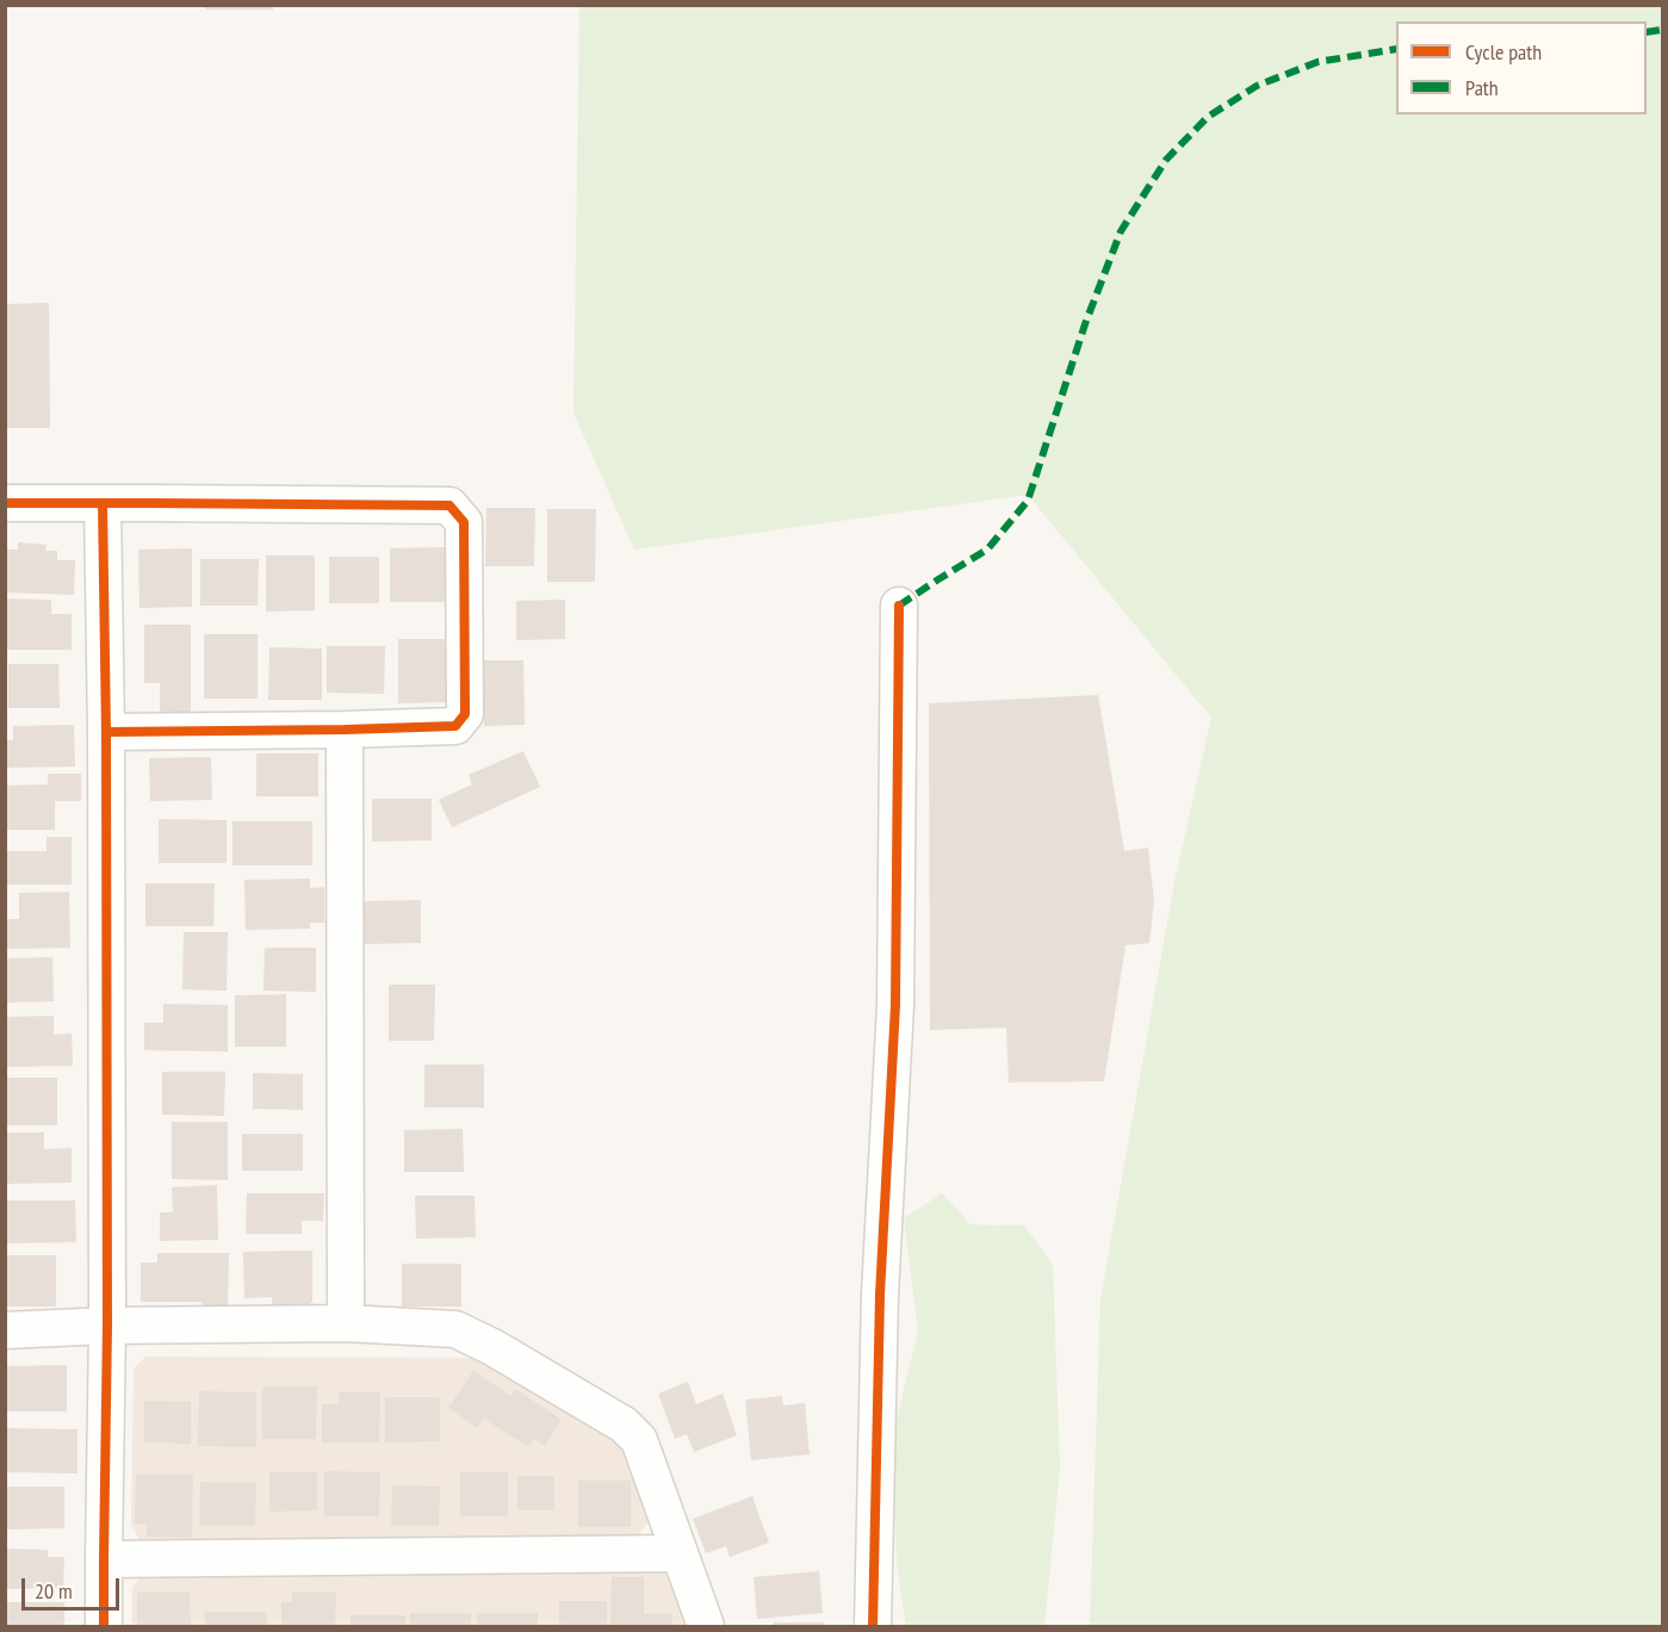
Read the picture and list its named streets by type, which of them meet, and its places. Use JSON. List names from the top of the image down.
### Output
{
  "legend": ["Cycle path", "Path"],
  "scale_bar": "20 m"
}
